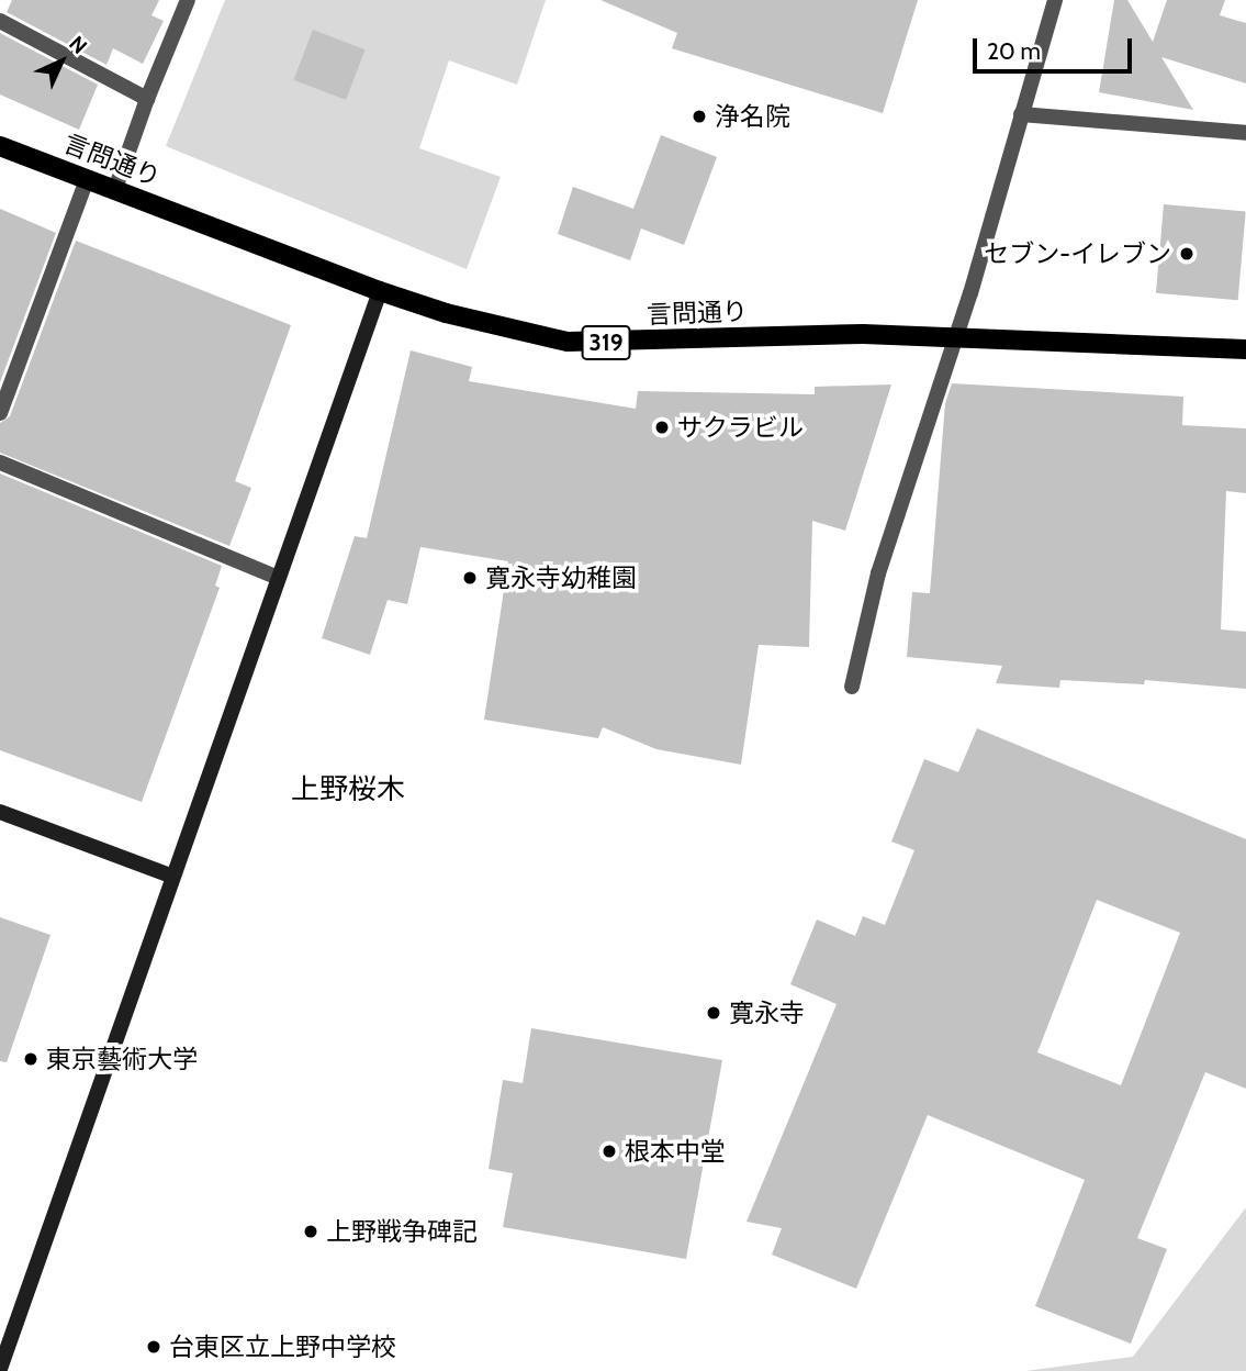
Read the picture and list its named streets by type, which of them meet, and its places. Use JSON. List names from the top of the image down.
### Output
{
  "streets": {
    "main road": ["言問通り", "319"]
  },
  "districts": ["上野桜木"],
  "places": [
    "浄名院",
    "セブン-イレブン",
    "サクラビル",
    "寛永寺幼稚園",
    "寛永寺",
    "東京藝術大学",
    "根本中堂",
    "上野戦争碑記",
    "台東区立上野中学校"
  ],
  "scale_bar": "20 m",
  "north": "top right"
}
